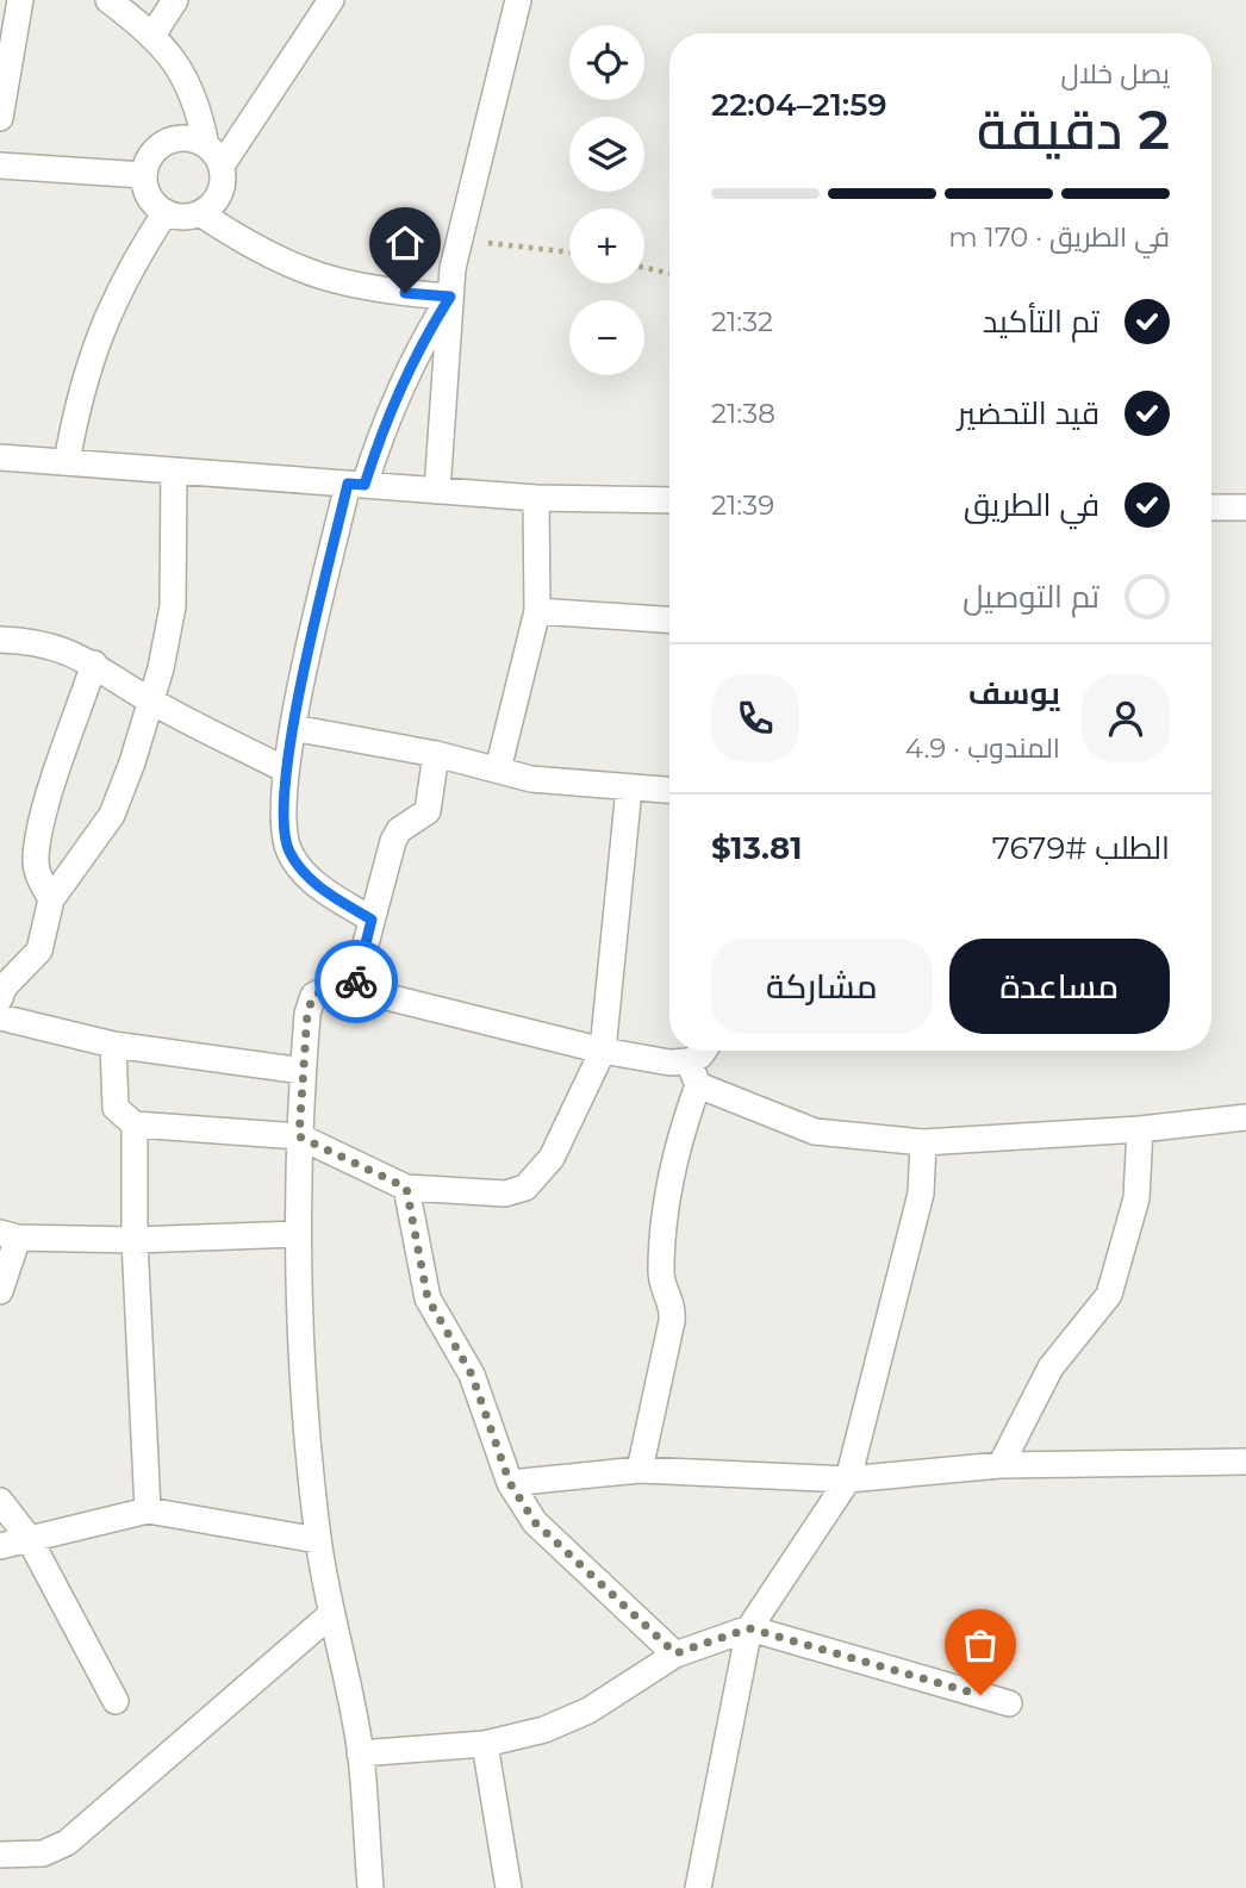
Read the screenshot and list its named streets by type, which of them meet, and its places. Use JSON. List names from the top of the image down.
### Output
{
  "page": {
    "map_buttons": ["+", "−"],
    "heading": ["2 دقيقة", "يصل خلال", "21:59–22:04"],
    "panel": [
      "يوسف",
      "المندوب · 4.9",
      "الطلب #7679",
      "$13.81"
    ],
    "bar": "في الطريق · 170 m",
    "list": [
      ["تم التأكيد", "21:32"],
      ["قيد التحضير", "21:38"],
      ["في الطريق", "21:39"],
      "تم التوصيل"
    ],
    "buttons": ["مساعدة", "مشاركة"]
  }
}
